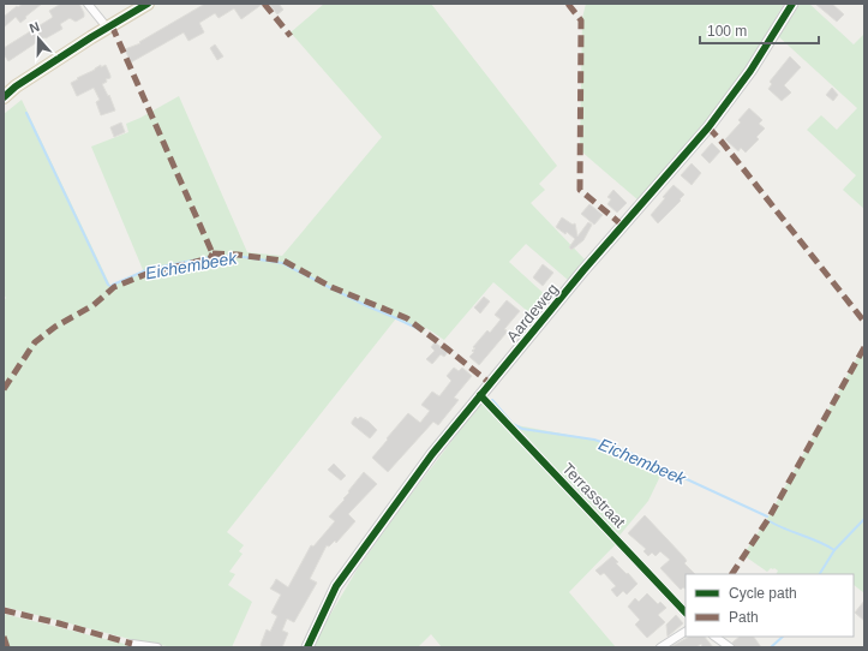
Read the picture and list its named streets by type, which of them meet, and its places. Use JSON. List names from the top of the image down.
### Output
{
  "streets": {
    "street": ["Aardeweg", "Terrasstraat"]
  },
  "crossings": [
    ["Aardeweg", "Terrasstraat"]
  ],
  "water": ["Eichembeek"],
  "legend": ["Cycle path", "Path"],
  "scale_bar": "100 m",
  "north": "top"
}
